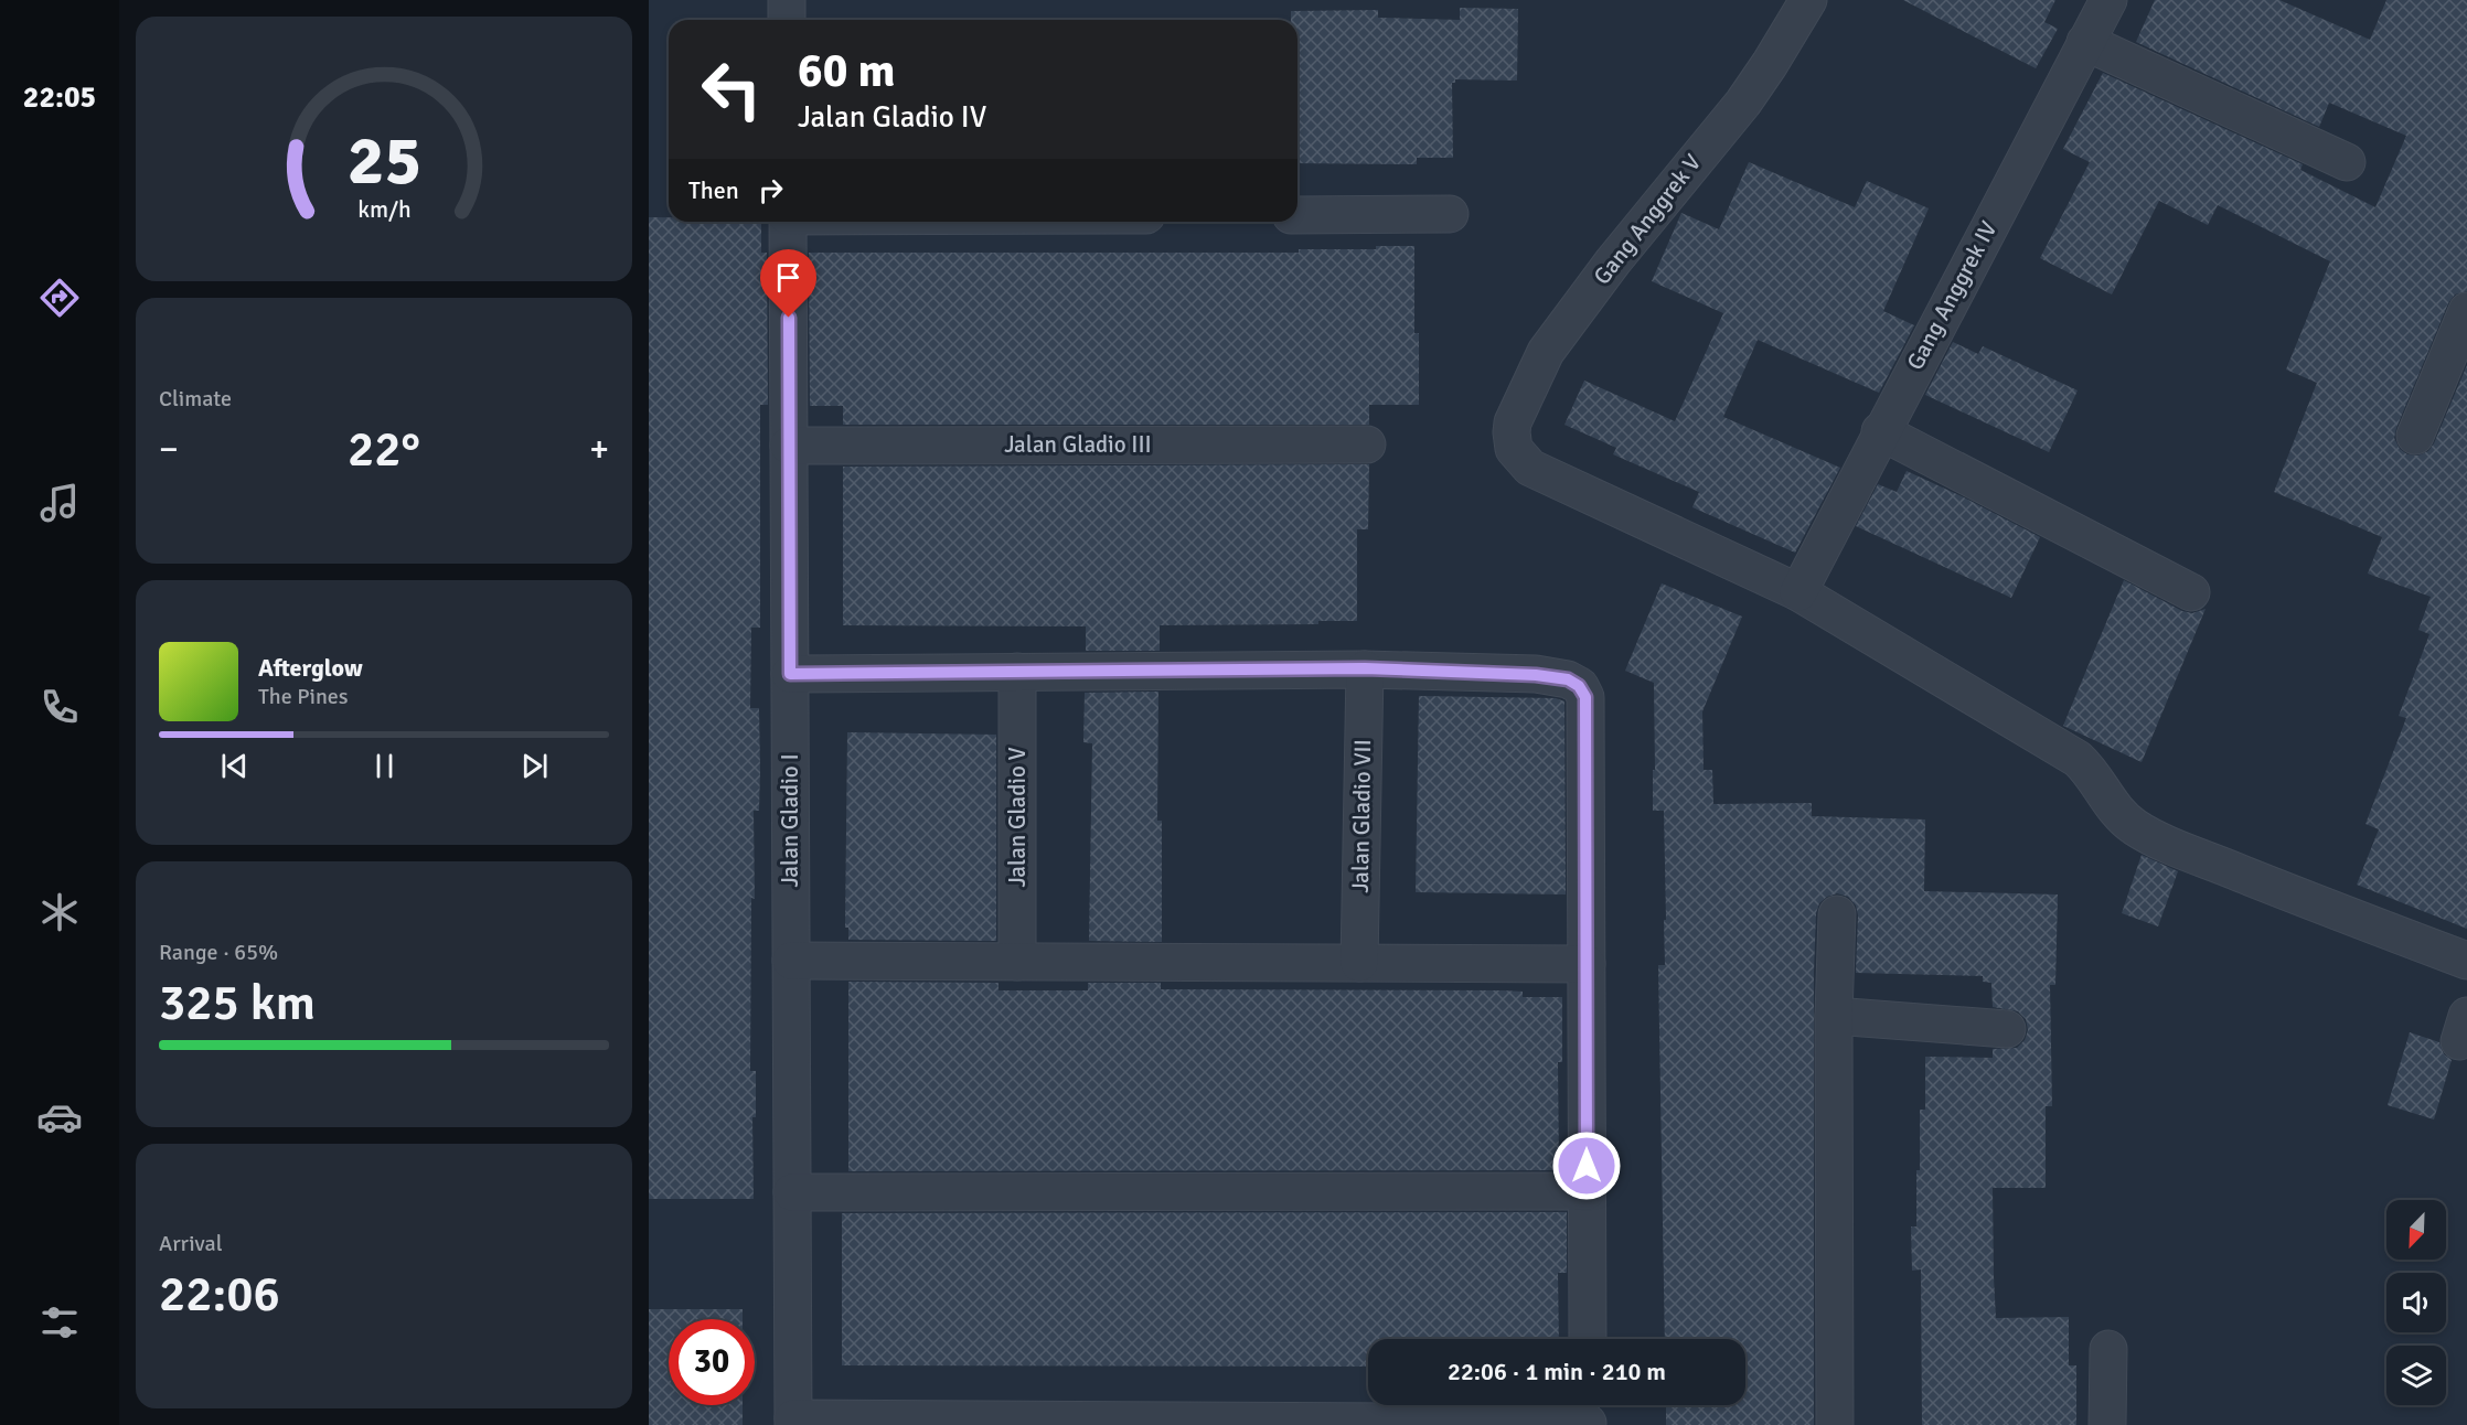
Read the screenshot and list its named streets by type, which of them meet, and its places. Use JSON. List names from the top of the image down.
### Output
{
  "streets": {
    "street": [
      "Gang Anggrek V",
      "Gang Anggrek IV",
      "Jalan Gladio III",
      "Jalan Gladio VII",
      "Jalan Gladio V",
      "Jalan Gladio I"
    ]
  },
  "crossings": [
    ["Gang Anggrek V", "Gang Anggrek IV"],
    ["Jalan Gladio III", "Jalan Gladio I"]
  ],
  "north": "bottom left",
  "page": {
    "tabs": "22:05",
    "turn": ["60 m", "Jalan Gladio IV"],
    "then": "Then",
    "tile": [
      "Climate",
      ["Range · 65%", "325 km"],
      ["Arrival", "22:06"]
    ],
    "heat": ["−", "22°", "+"],
    "song": ["Afterglow", "The Pines"],
    "limit": "30",
    "trip": "22:06 · 1 min · 210 m",
    "gauge": ["25", "km/h"]
  }
}
